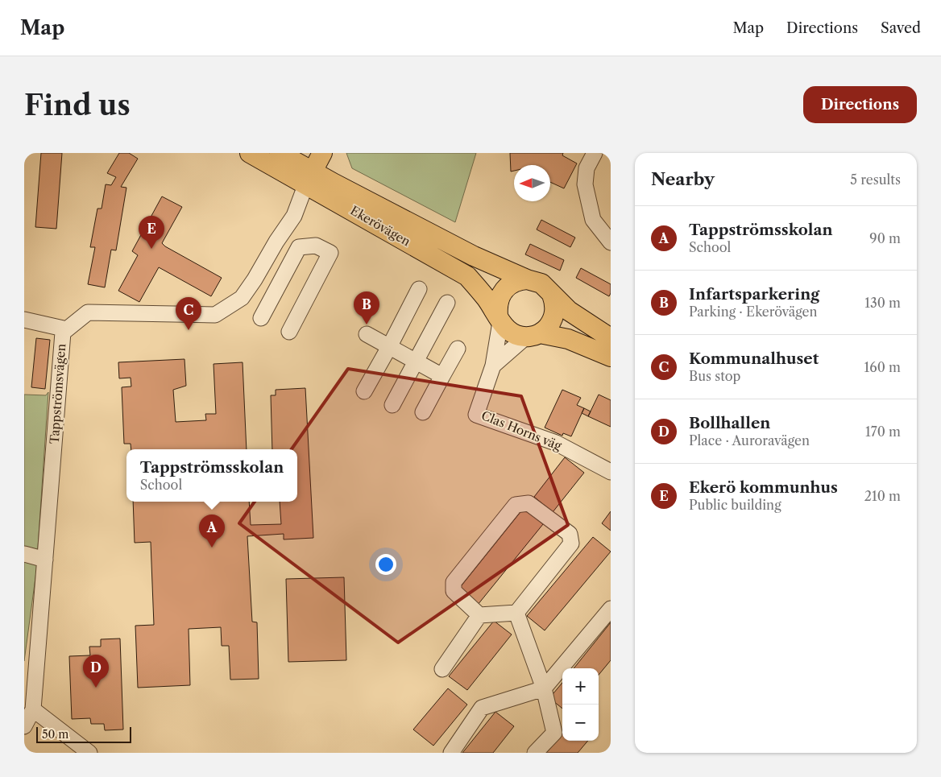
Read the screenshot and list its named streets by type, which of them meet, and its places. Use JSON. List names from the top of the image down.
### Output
{
  "streets": {
    "main road": ["Ekerövägen"],
    "street": ["Tappströmsvägen", "Clas Horns väg"]
  },
  "crossings": [
    ["Ekerövägen", "Tappströmsvägen"],
    ["Ekerövägen", "Clas Horns väg"]
  ],
  "scale_bar": "50 m",
  "north": "left",
  "page": {
    "header": "Map",
    "nav": ["Map", "Directions", "Saved"],
    "buttons": "Directions",
    "title": "Find us",
    "heading": ["Nearby", "5 results"],
    "list": [
      {
        "mark": "A",
        "name": "Tappströmsskolan",
        "note": "School",
        "value": "90 m"
      },
      {
        "mark": "B",
        "name": "Infartsparkering",
        "note": "Parking · Ekerövägen",
        "value": "130 m"
      },
      {
        "mark": "C",
        "name": "Kommunalhuset",
        "note": "Bus stop",
        "value": "160 m"
      },
      {
        "mark": "D",
        "name": "Bollhallen",
        "note": "Place · Auroravägen",
        "value": "170 m"
      },
      {
        "mark": "E",
        "name": "Ekerö kommunhus",
        "note": "Public building",
        "value": "210 m"
      }
    ],
    "pins": [
      "E",
      "B",
      "C",
      "A",
      "D"
    ],
    "popup": ["Tappströmsskolan", "School"],
    "map_buttons": ["+", "−"],
    "scale": "50 m"
  }
}
